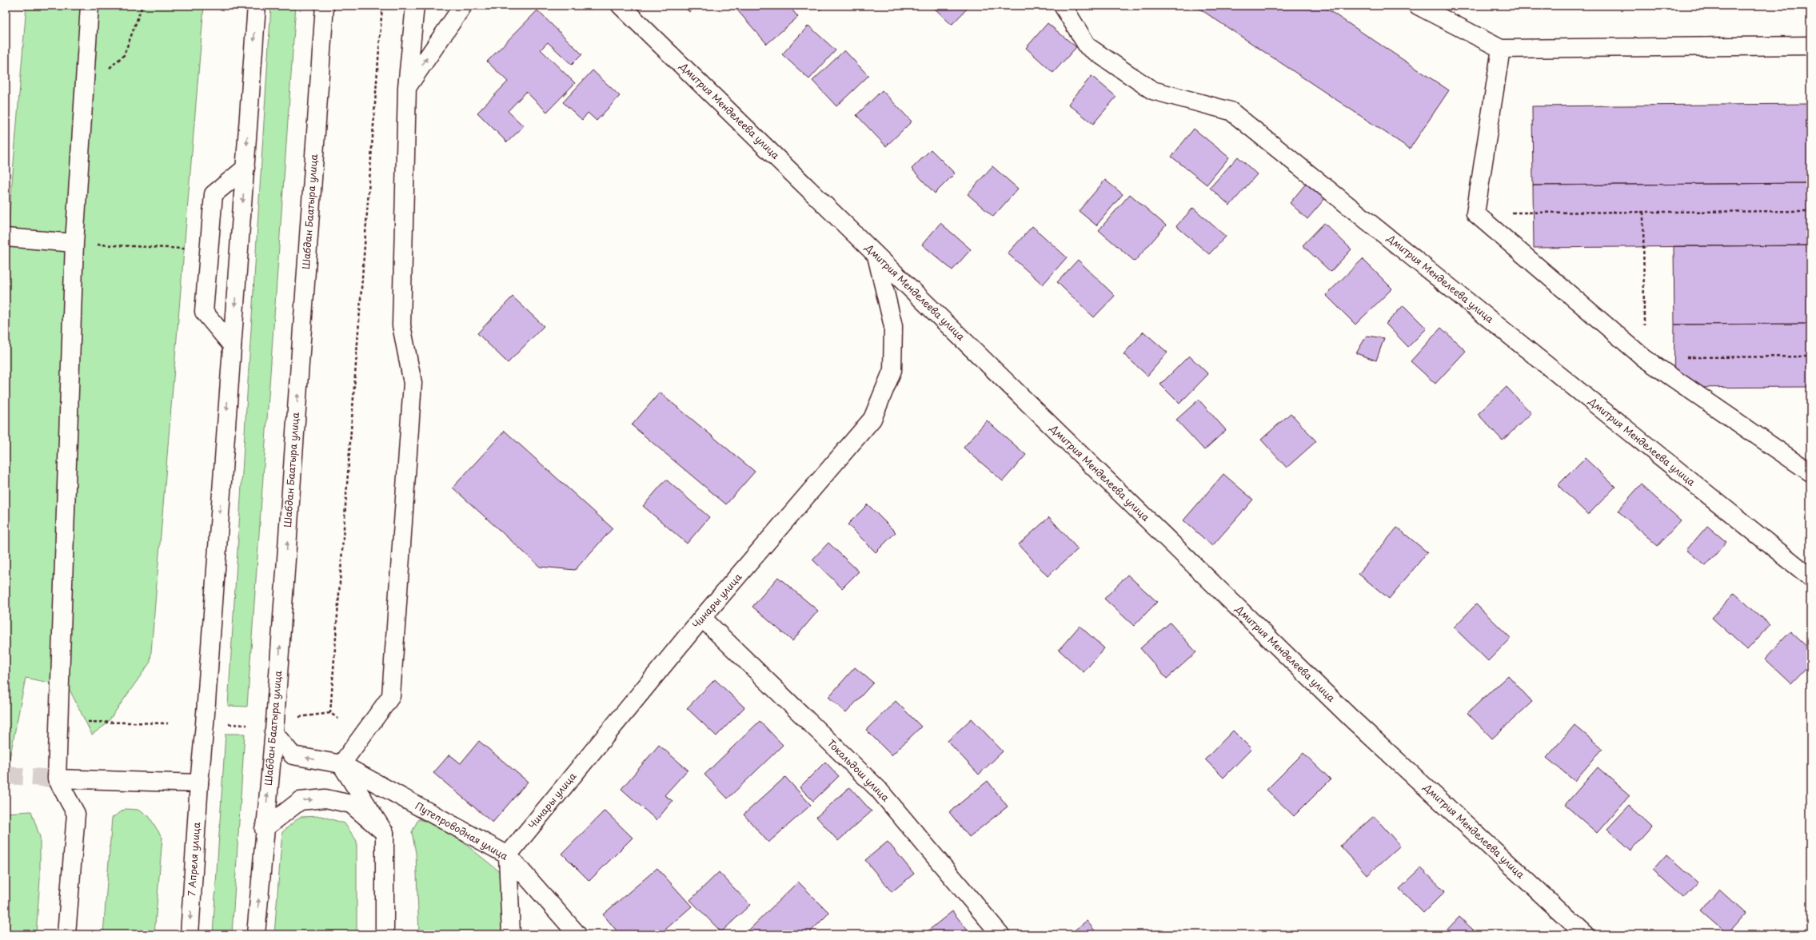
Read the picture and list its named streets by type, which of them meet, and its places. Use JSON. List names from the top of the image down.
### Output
{
  "streets": {
    "street": [
      "Дмитрия Менделеева улица",
      "Шабдан Баатыра улица",
      "Чинары улица",
      "Токольдош улица",
      "Путепроводная улица",
      "7 Апреля улица"
    ]
  },
  "crossings": [
    ["Дмитрия Менделеева улица", "Чинары улица"],
    ["Шабдан Баатыра улица", "Путепроводная улица"],
    ["Чинары улица", "Токольдош улица"],
    ["Чинары улица", "Путепроводная улица"]
  ]
}
